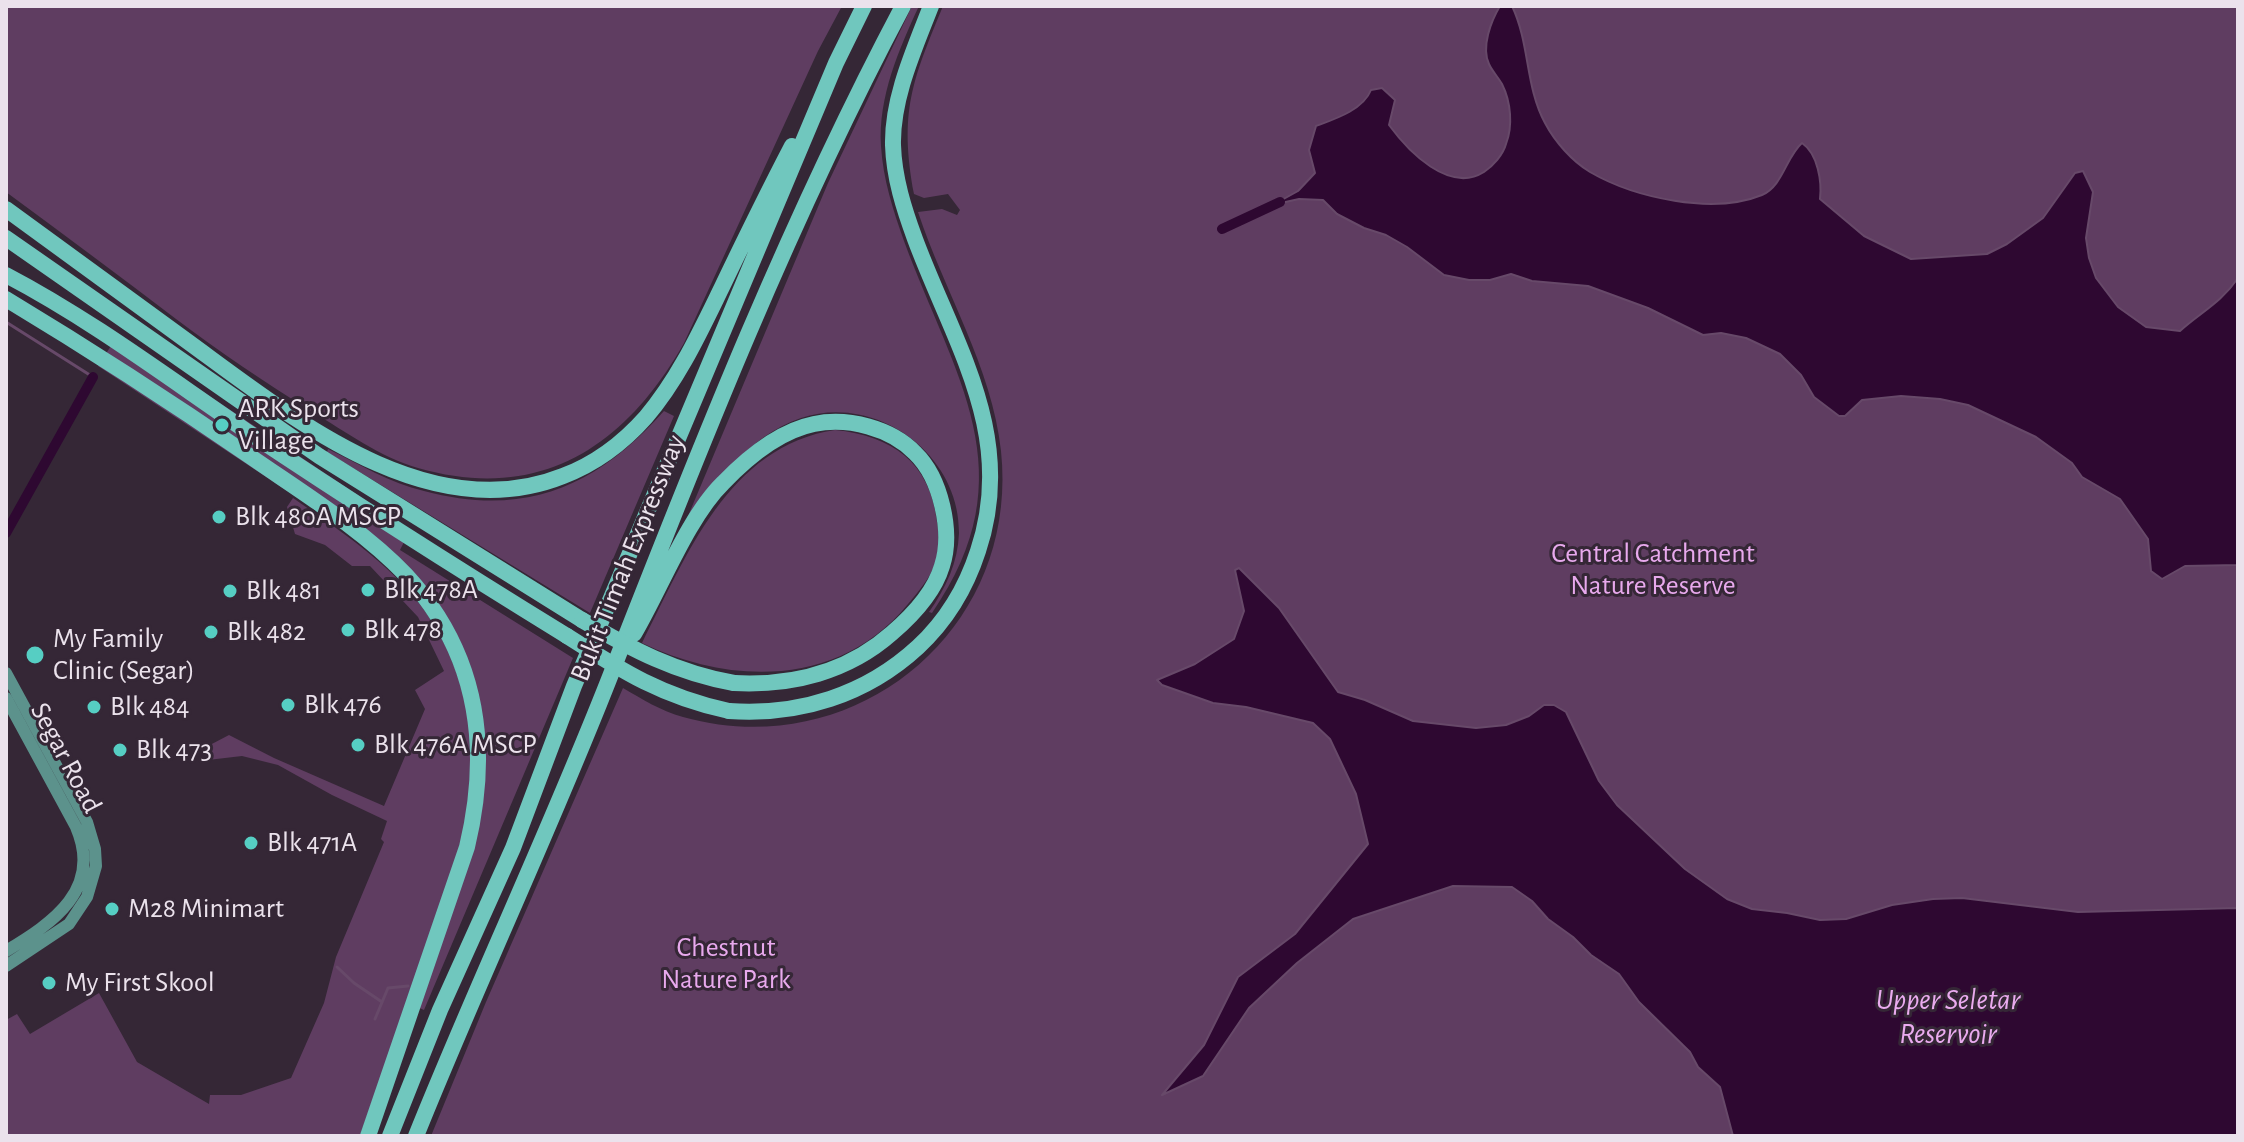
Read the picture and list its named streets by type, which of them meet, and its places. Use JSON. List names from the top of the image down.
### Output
{
  "streets": {
    "highway": ["Bukit Timah Expressway"],
    "street": ["Segar Road"]
  },
  "water": ["Upper Seletar Reservoir"],
  "parks": ["Central Catchment Nature Reserve", "Chestnut Nature Park"],
  "places": [
    "ARK Sports Village",
    "Blk 480A MSCP",
    "Blk 478A",
    "Blk 481",
    "Blk 478",
    "Blk 482",
    "My Family Clinic (Segar)",
    "Blk 476",
    "Blk 484",
    "Blk 476A MSCP",
    "Blk 473",
    "Blk 471A",
    "M28 Minimart",
    "My First Skool"
  ]
}
